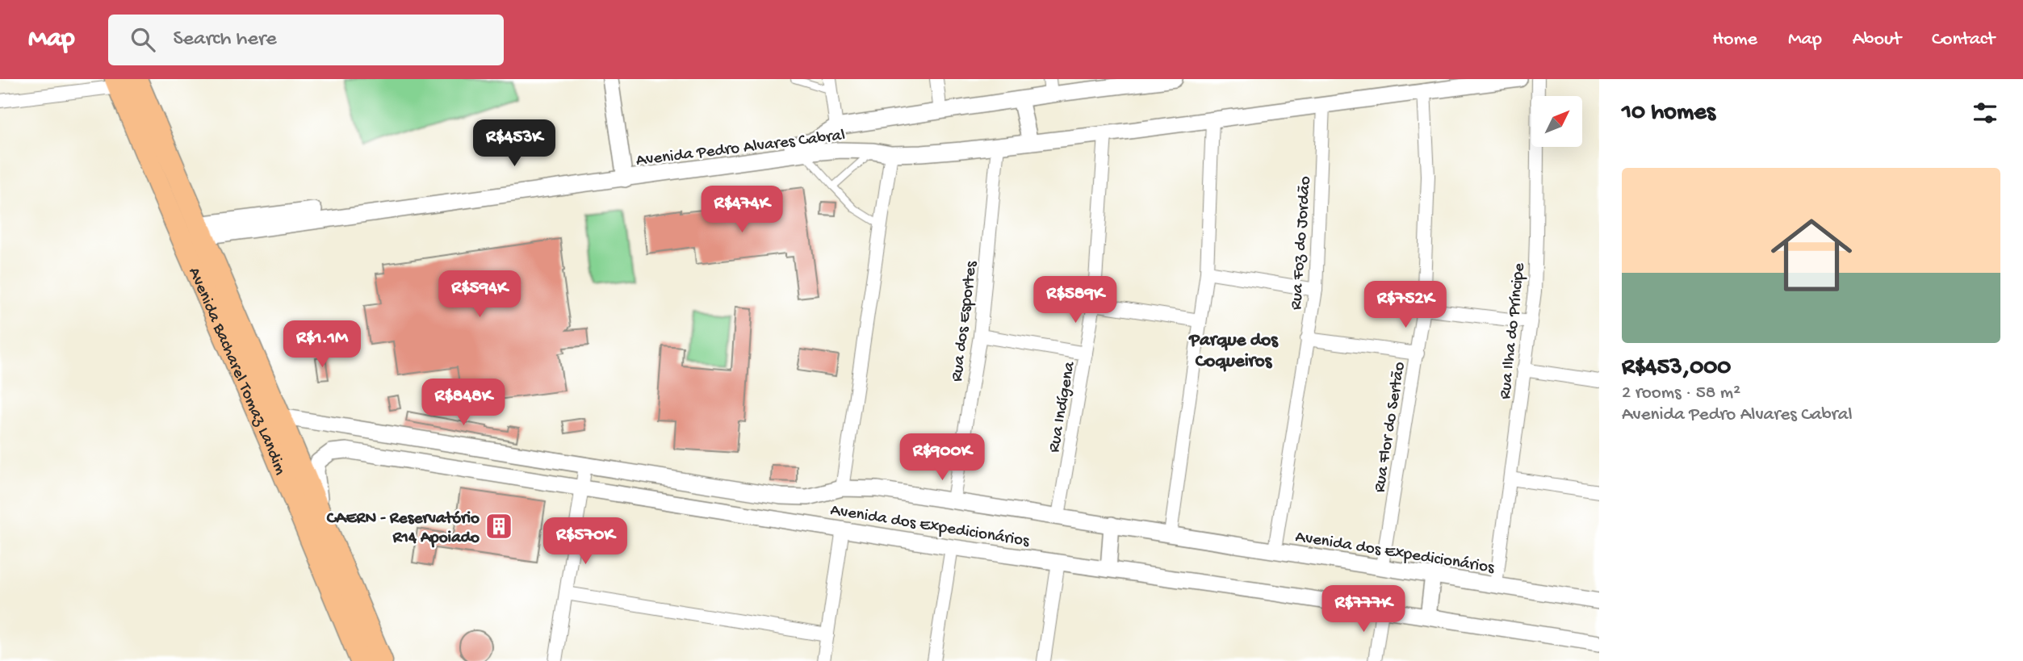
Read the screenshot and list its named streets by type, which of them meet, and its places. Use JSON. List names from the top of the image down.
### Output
{
  "streets": {
    "highway": ["Avenida Bacharel Tomaz Landim"],
    "street": [
      "Avenida Pedro Alvares Cabral",
      "Rua Foz do Jordão",
      "Rua dos Esportes",
      "Rua Ilha do Príncipe",
      "Rua Indígena",
      "Rua Flor do Sertão",
      "Avenida dos Expedicionários"
    ]
  },
  "crossings": [
    ["Avenida Pedro Alvares Cabral", "Rua Foz do Jordão"],
    ["Avenida Pedro Alvares Cabral", "Rua dos Esportes"],
    ["Avenida Pedro Alvares Cabral", "Avenida Bacharel Tomaz Landim"],
    ["Avenida Pedro Alvares Cabral", "Rua Indígena"],
    ["Avenida Pedro Alvares Cabral", "Rua Flor do Sertão"],
    ["Rua Foz do Jordão", "Avenida dos Expedicionários"],
    ["Rua dos Esportes", "Avenida dos Expedicionários"],
    ["Rua Ilha do Príncipe", "Avenida dos Expedicionários"],
    ["Avenida Bacharel Tomaz Landim", "Avenida dos Expedicionários"],
    ["Rua Indígena", "Avenida dos Expedicionários"],
    ["Rua Flor do Sertão", "Avenida dos Expedicionários"]
  ],
  "districts": ["Parque dos Coqueiros"],
  "places": {
    "building": ["CAERN - Reservatório R14 Apoiado"]
  },
  "north": "top right",
  "page": {
    "header": "Map",
    "search": "Search here",
    "nav": [
      "Home",
      "Map",
      "About",
      "Contact"
    ],
    "heading": "10 homes",
    "price": [
      "R$453K",
      "R$474K",
      "R$594K",
      "R$589K",
      "R$752K",
      "R$1.1M",
      "R$848K",
      "R$900K",
      "R$570K",
      "R$777K"
    ],
    "list": [
      {
        "name": "R$453,000",
        "note": "2 rooms · 58 m² · Avenida Pedro Alvares Cabral"
      }
    ]
  }
}
